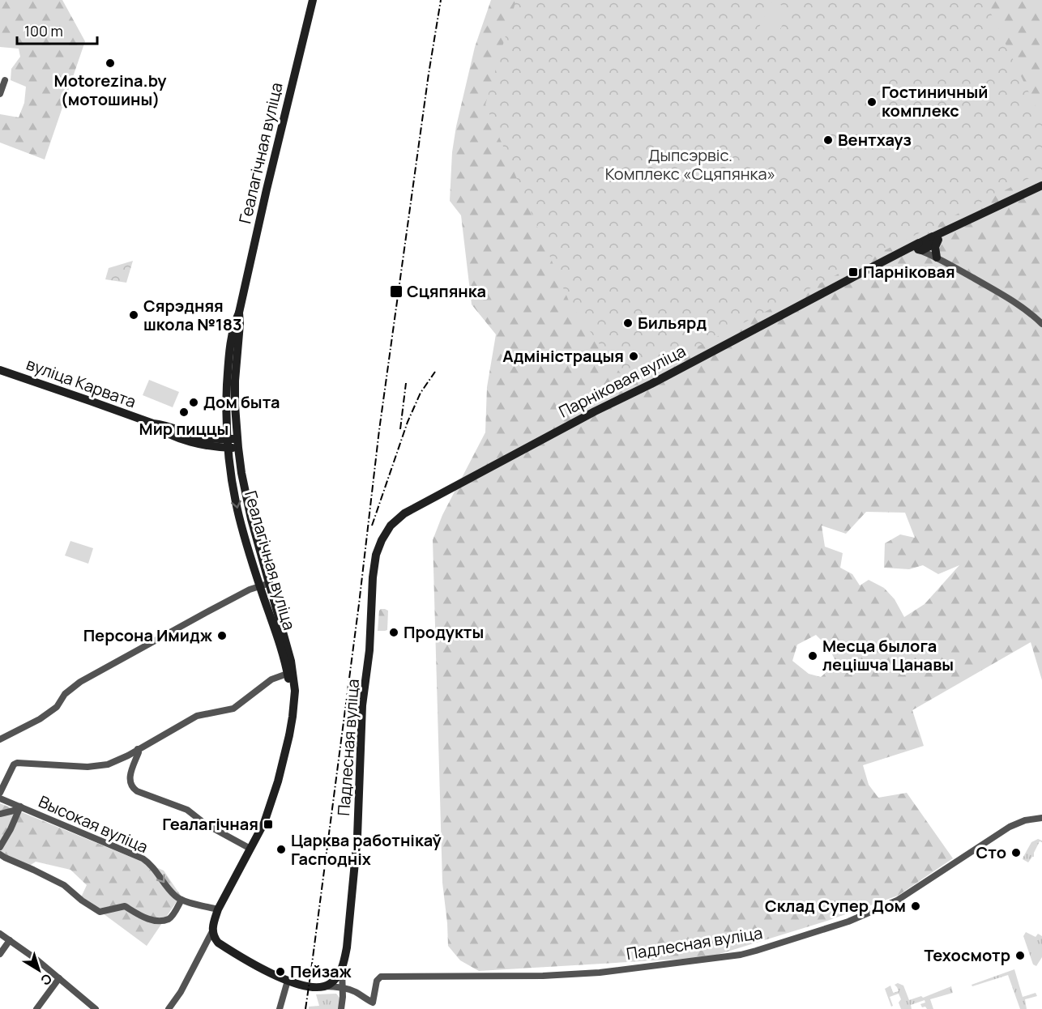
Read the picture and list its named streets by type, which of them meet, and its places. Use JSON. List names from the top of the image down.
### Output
{
  "streets": {
    "street": [
      "Геалагічная вуліца",
      "Парніковая вуліца",
      "вуліца Карвата",
      "Падлесная вуліца",
      "Высокая вуліца"
    ]
  },
  "crossings": [
    ["Геалагічная вуліца", "вуліца Карвата"],
    ["Геалагічная вуліца", "Высокая вуліца"],
    ["Парніковая вуліца", "Падлесная вуліца"]
  ],
  "one_way": ["Высокая вуліца"],
  "parks": ["Дыпсэрвіс. Комплекс «Сцяпянка»"],
  "places": {
    "other": [
      "Motorezina.by (мотошины)",
      "Гостиничный комплекс",
      "Вентхауз",
      "Сярэдняя школа №183",
      "Бильярд",
      "Адміністрацыя",
      "Дом быта",
      "Мир пиццы",
      "Продукты",
      "Персона Имидж",
      "Месца былога лецішча Цанавы",
      "Царква работнікаў Гасподніх",
      "Сто",
      "Склад Супер Дом",
      "Техосмотр",
      "Пейзаж"
    ],
    "transit": ["Парніковая", "Сцяпянка", "Геалагічная"]
  },
  "scale_bar": "100 m",
  "north": "bottom right"
}
